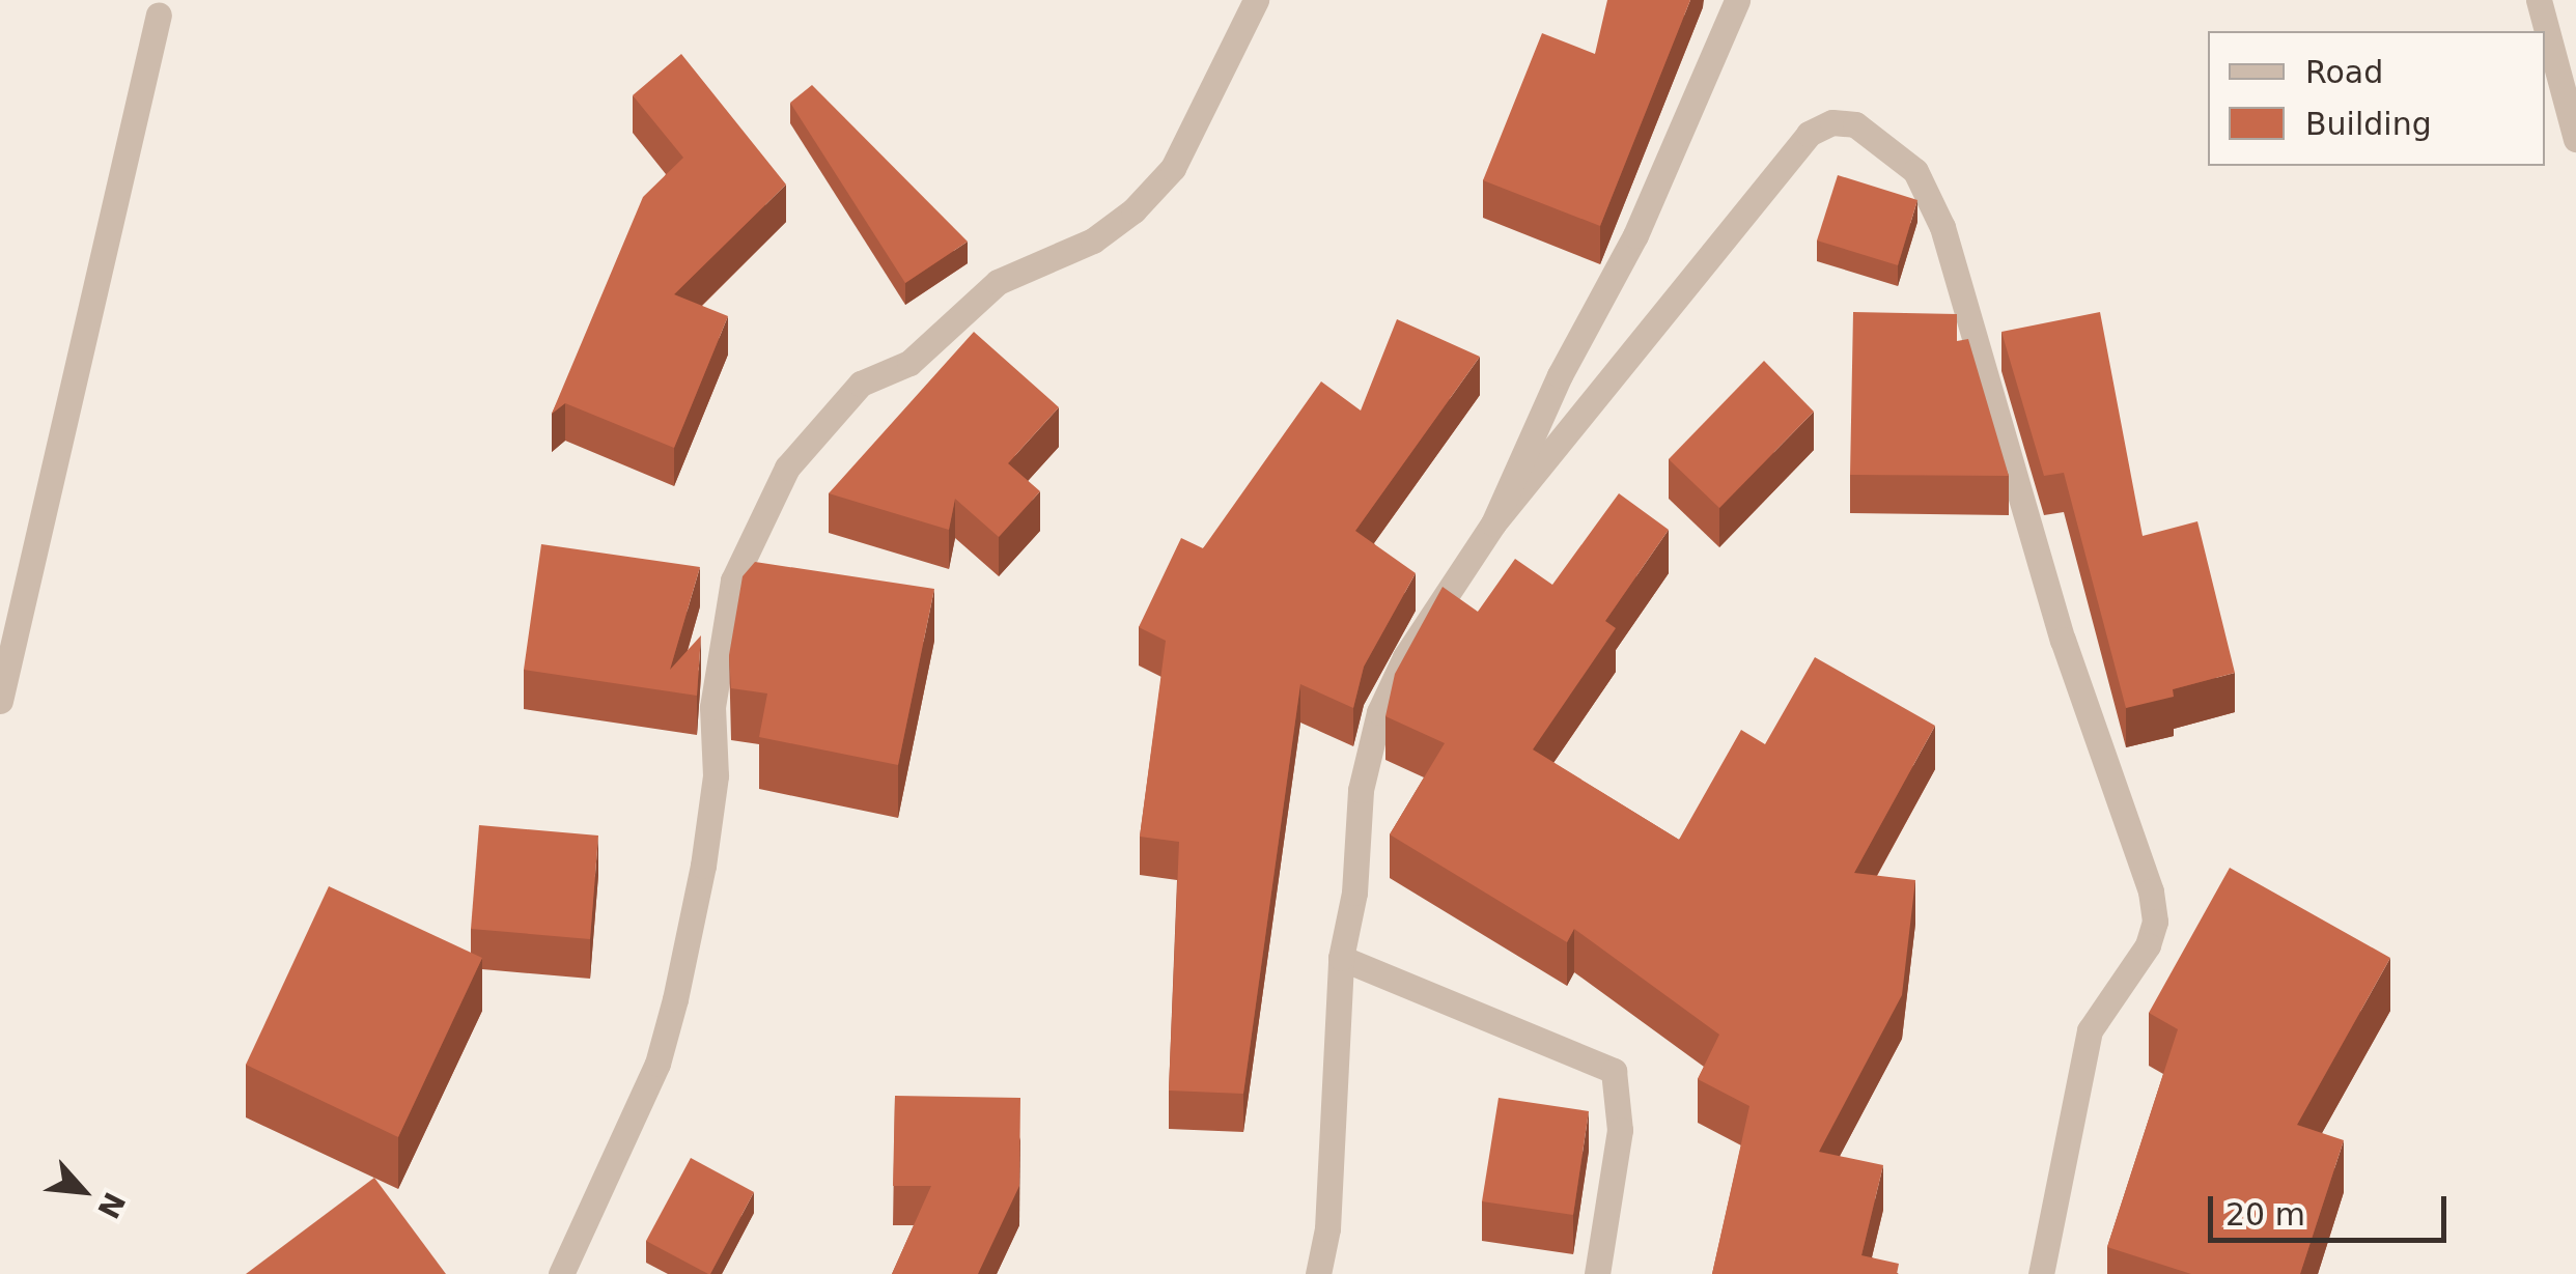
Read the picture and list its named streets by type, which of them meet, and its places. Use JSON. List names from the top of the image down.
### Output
{
  "legend": ["Road", "Building"],
  "scale_bar": "20 m",
  "north": "bottom right"
}
